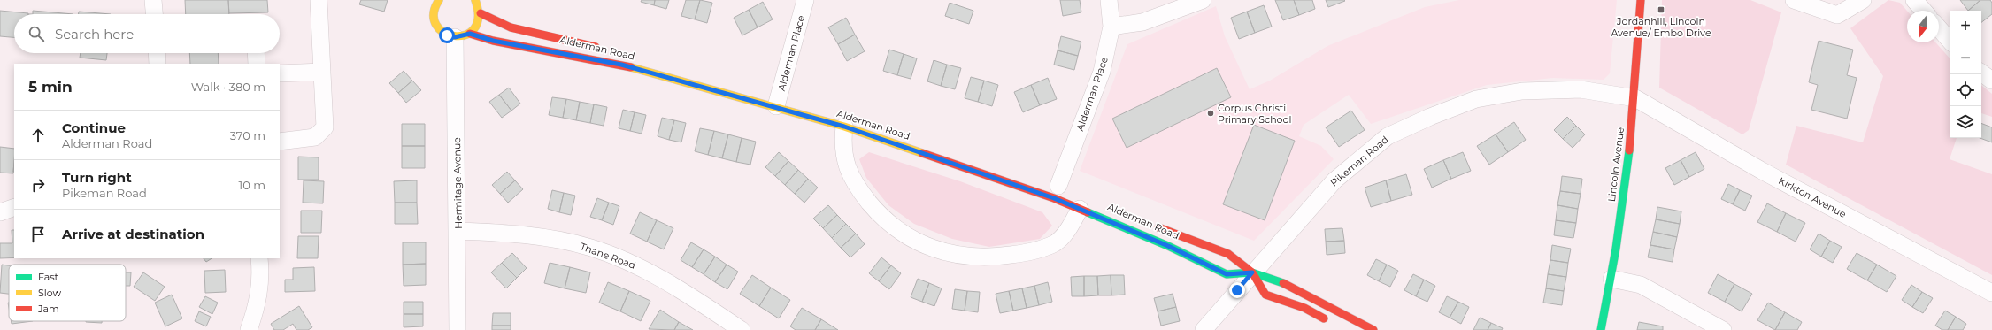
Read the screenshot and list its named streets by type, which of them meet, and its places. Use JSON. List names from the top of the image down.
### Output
{
  "streets": {
    "street": [
      "Alderman Road",
      "Alderman Place",
      "Pikeman Road",
      "Lincoln Avenue",
      "Hermitage Avenue",
      "Kirkton Avenue",
      "Thane Road"
    ]
  },
  "crossings": [
    ["Alderman Road", "Alderman Place"],
    ["Alderman Road", "Pikeman Road"],
    ["Alderman Road", "Hermitage Avenue"],
    ["Pikeman Road", "Lincoln Avenue"],
    ["Pikeman Road", "Kirkton Avenue"],
    ["Lincoln Avenue", "Kirkton Avenue"],
    ["Hermitage Avenue", "Thane Road"]
  ],
  "places": {
    "transit": ["Jordanhill, Lincoln Avenue/ Embo Drive"],
    "other": ["Corpus Christi Primary School"]
  },
  "legend": ["Fast", "Slow", "Jam"],
  "north": "bottom",
  "page": {
    "map_buttons": ["+", "−"],
    "search": "Search here",
    "heading": ["5 min", "Walk · 380 m"],
    "list": [
      ["Continue", "Alderman Road", "370 m"],
      ["Turn right", "Pikeman Road", "10 m"],
      "Arrive at destination"
    ]
  }
}
